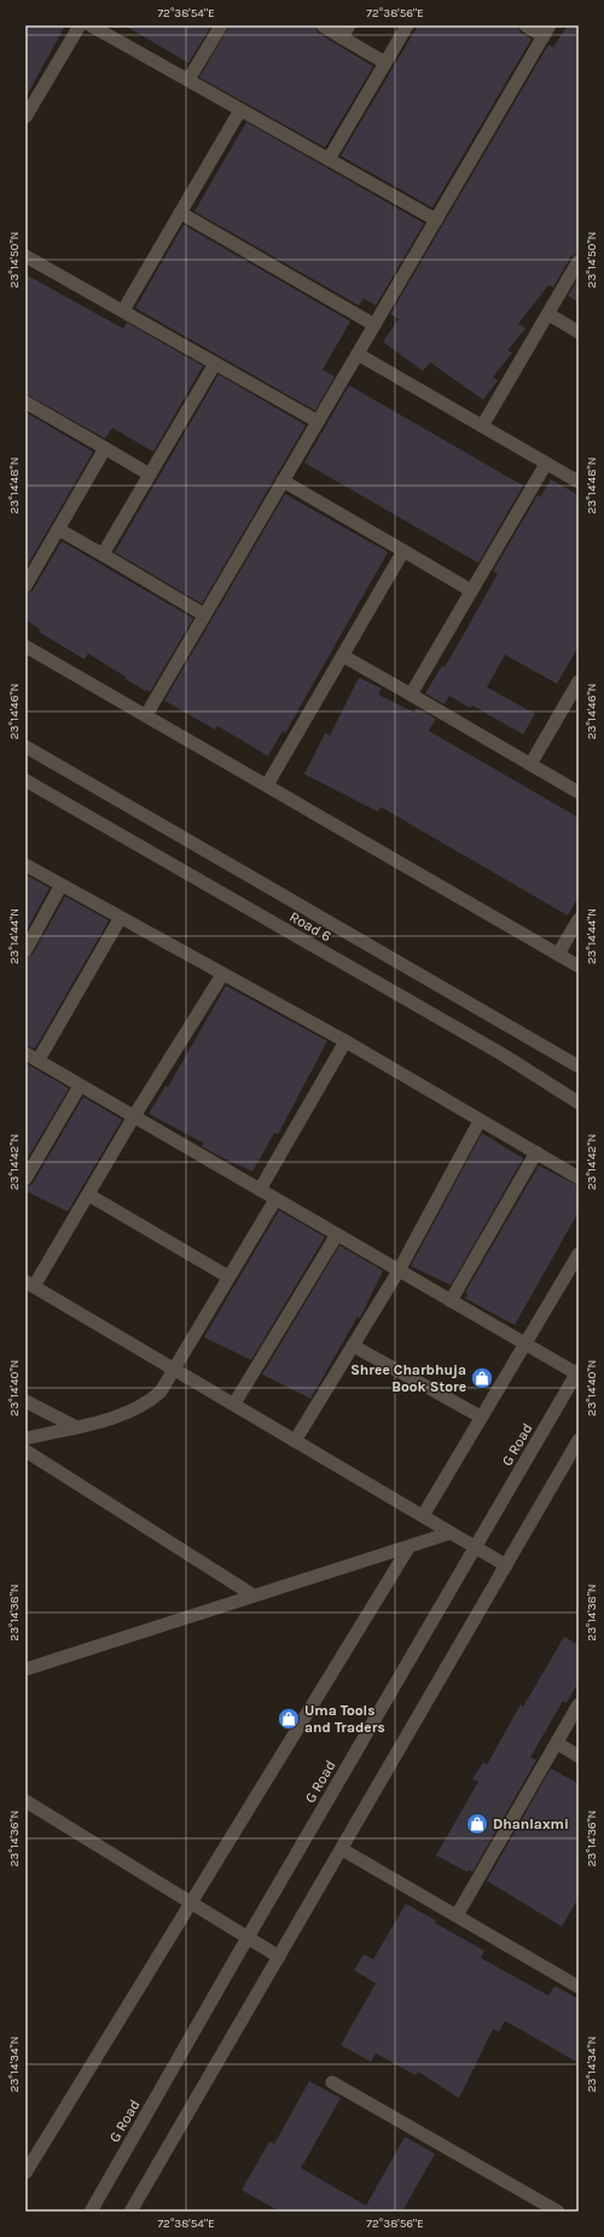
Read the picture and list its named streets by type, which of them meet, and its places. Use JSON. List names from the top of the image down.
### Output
{
  "streets": {
    "street": ["Road 6", "G Road"]
  },
  "places": {
    "shop": ["Shree Charbhuja Book Store", "Uma Tools and Traders", "Dhanlaxmi"]
  },
  "coordinates": [
    "72°38'54\"E",
    "72°38'56\"E",
    "23°14'50\"N",
    "23°14'48\"N",
    "23°14'46\"N",
    "23°14'44\"N",
    "23°14'42\"N",
    "23°14'40\"N",
    "23°14'38\"N",
    "23°14'36\"N",
    "23°14'34\"N"
  ]
}
